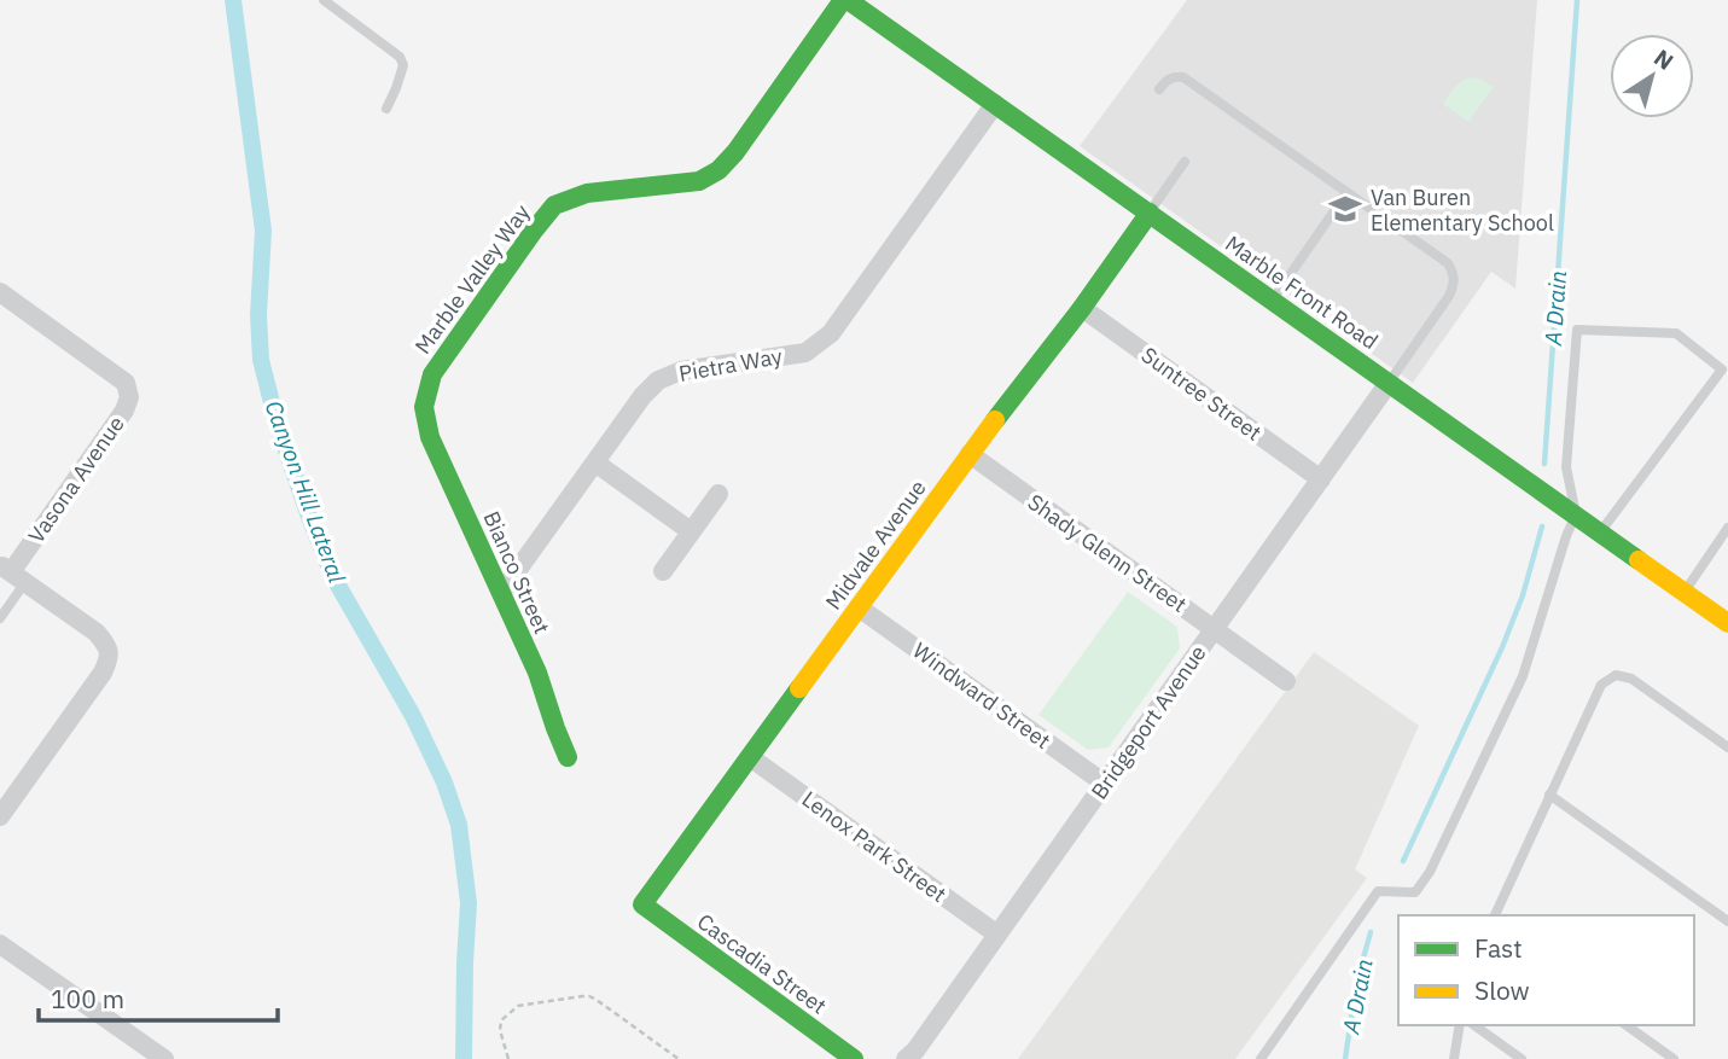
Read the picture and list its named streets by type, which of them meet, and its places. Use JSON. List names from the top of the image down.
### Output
{
  "streets": {
    "street": [
      "Marble Valley Way",
      "Marble Front Road",
      "Pietra Way",
      "Suntree Street",
      "Vasona Avenue",
      "Midvale Avenue",
      "Shady Glenn Street",
      "Bianco Street",
      "Windward Street",
      "Bridgeport Avenue",
      "Lenox Park Street",
      "Cascadia Street"
    ]
  },
  "crossings": [
    ["Marble Valley Way", "Marble Front Road"],
    ["Marble Valley Way", "Bianco Street"],
    ["Marble Front Road", "Pietra Way"],
    ["Marble Front Road", "Midvale Avenue"],
    ["Marble Front Road", "Bridgeport Avenue"],
    ["Pietra Way", "Bianco Street"],
    ["Suntree Street", "Midvale Avenue"],
    ["Suntree Street", "Bridgeport Avenue"],
    ["Midvale Avenue", "Shady Glenn Street"],
    ["Midvale Avenue", "Windward Street"],
    ["Midvale Avenue", "Lenox Park Street"],
    ["Midvale Avenue", "Cascadia Street"],
    ["Shady Glenn Street", "Bridgeport Avenue"],
    ["Windward Street", "Bridgeport Avenue"],
    ["Bridgeport Avenue", "Lenox Park Street"]
  ],
  "water": ["A Drain", "Canyon Hill Lateral"],
  "places": {
    "school or university": ["Van Buren Elementary School"]
  },
  "legend": ["Fast", "Slow"],
  "scale_bar": "100 m",
  "north": "top right"
}
